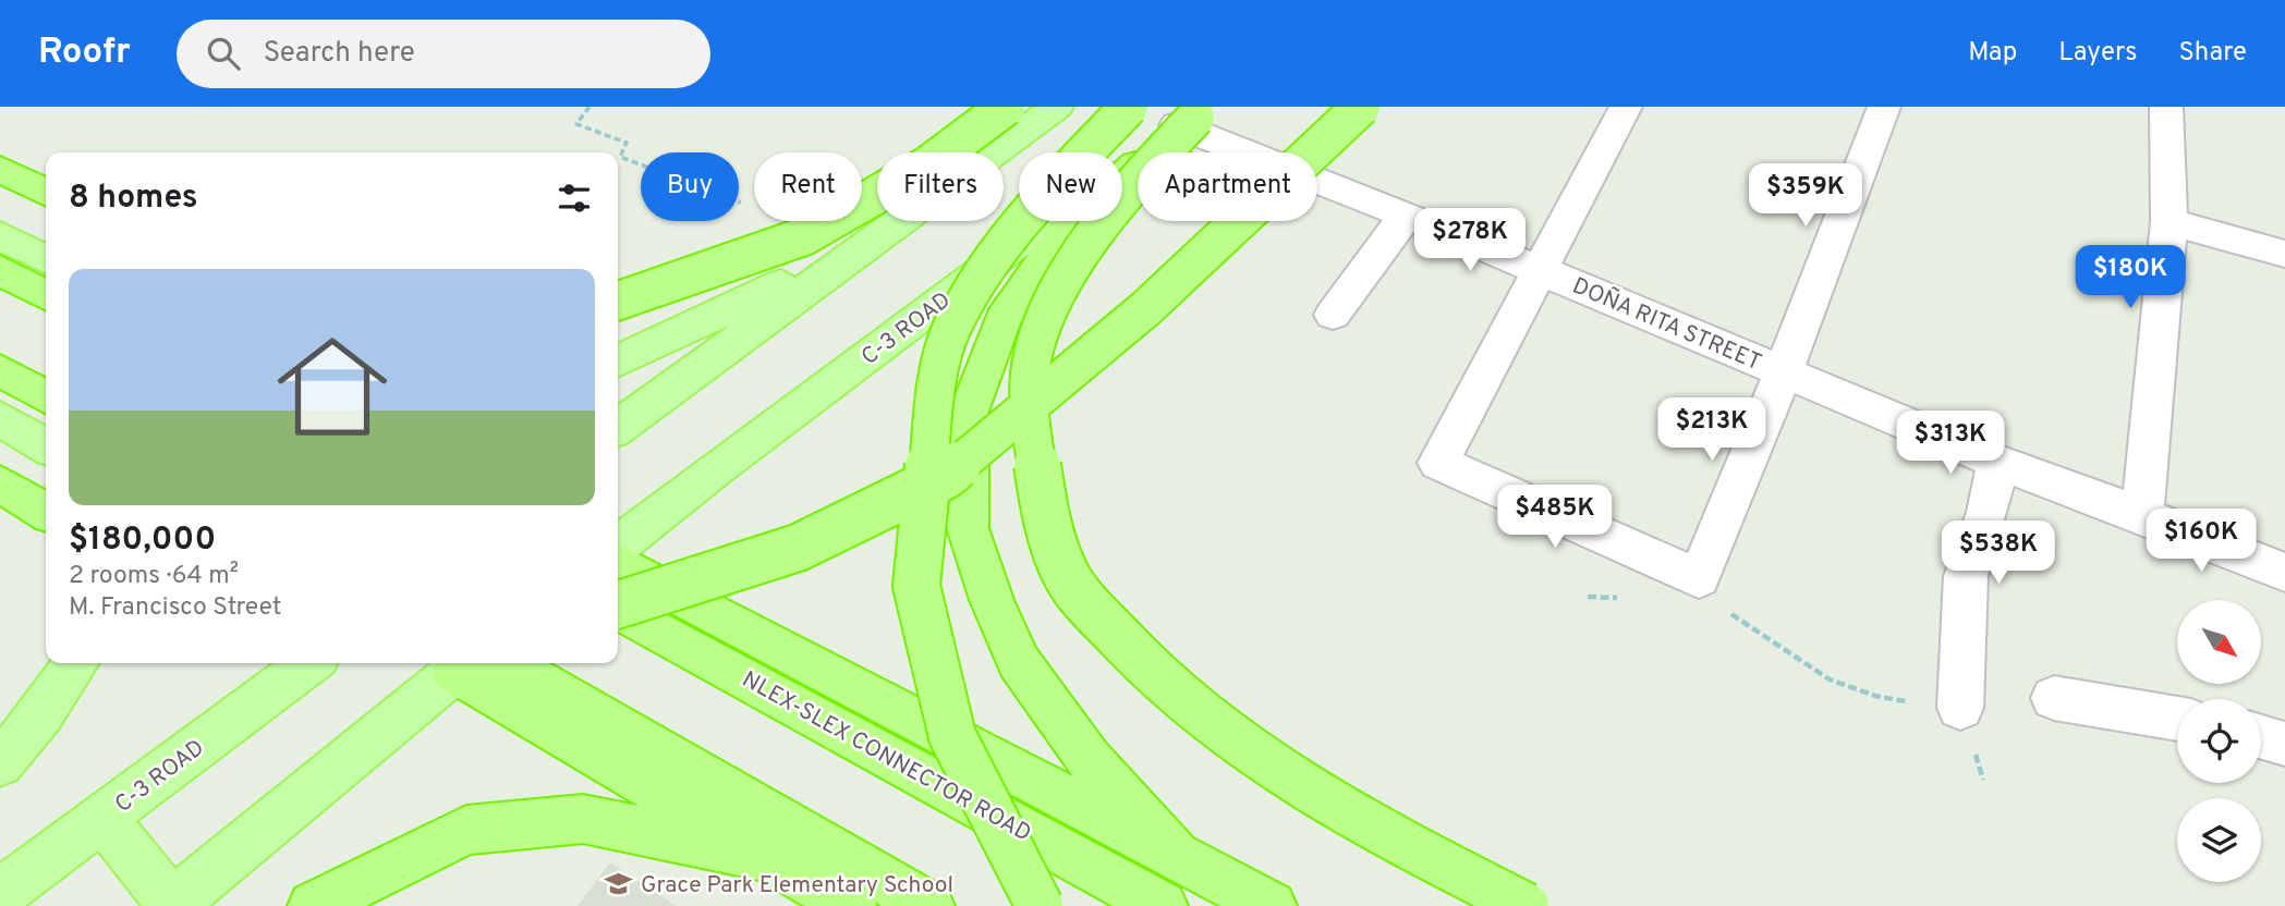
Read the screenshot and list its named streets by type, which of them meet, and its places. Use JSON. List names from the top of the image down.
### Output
{
  "streets": {
    "highway": ["NLEX-SLEX CONNECTOR ROAD"],
    "main road": ["C-3 ROAD"],
    "street": ["DOÑA RITA STREET"]
  },
  "crossings": [
    ["DOÑA RITA STREET", "C-3 ROAD"]
  ],
  "places": {
    "school or university": ["Grace Park Elementary School"]
  },
  "north": "bottom right",
  "page": {
    "header": "Roofr",
    "search": "Search here",
    "nav": ["Map", "Layers", "Share"],
    "chip": [
      "Buy",
      "Rent",
      "Filters",
      "New",
      "Apartment"
    ],
    "heading": "8 homes",
    "price": [
      "$359K",
      "$278K",
      "$180K",
      "$213K",
      "$313K",
      "$485K",
      "$160K",
      "$538K"
    ],
    "list": [
      {
        "name": "$180,000",
        "note": "2 rooms · 64 m² · M. Francisco Street"
      }
    ]
  }
}
